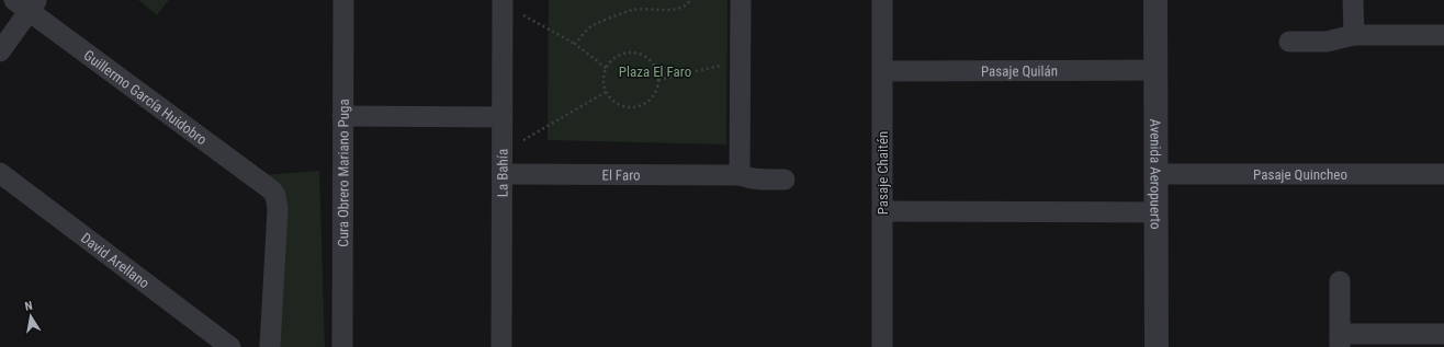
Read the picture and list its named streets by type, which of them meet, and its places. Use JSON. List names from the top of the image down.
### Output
{
  "streets": {
    "street": [
      "Pasaje Quilán",
      "Guillermo García Huidobro",
      "Cura Obrero Mariano Puga",
      "Pasaje Chaitén",
      "Avenida Aeropuerto",
      "La Bahía",
      "El Faro",
      "Pasaje Quincheo",
      "David Arellano"
    ]
  },
  "crossings": [
    ["Pasaje Quilán", "Pasaje Chaitén"],
    ["Pasaje Quilán", "Avenida Aeropuerto"],
    ["Avenida Aeropuerto", "Pasaje Quincheo"],
    ["La Bahía", "El Faro"]
  ],
  "parks": ["Plaza El Faro"],
  "north": "top"
}
